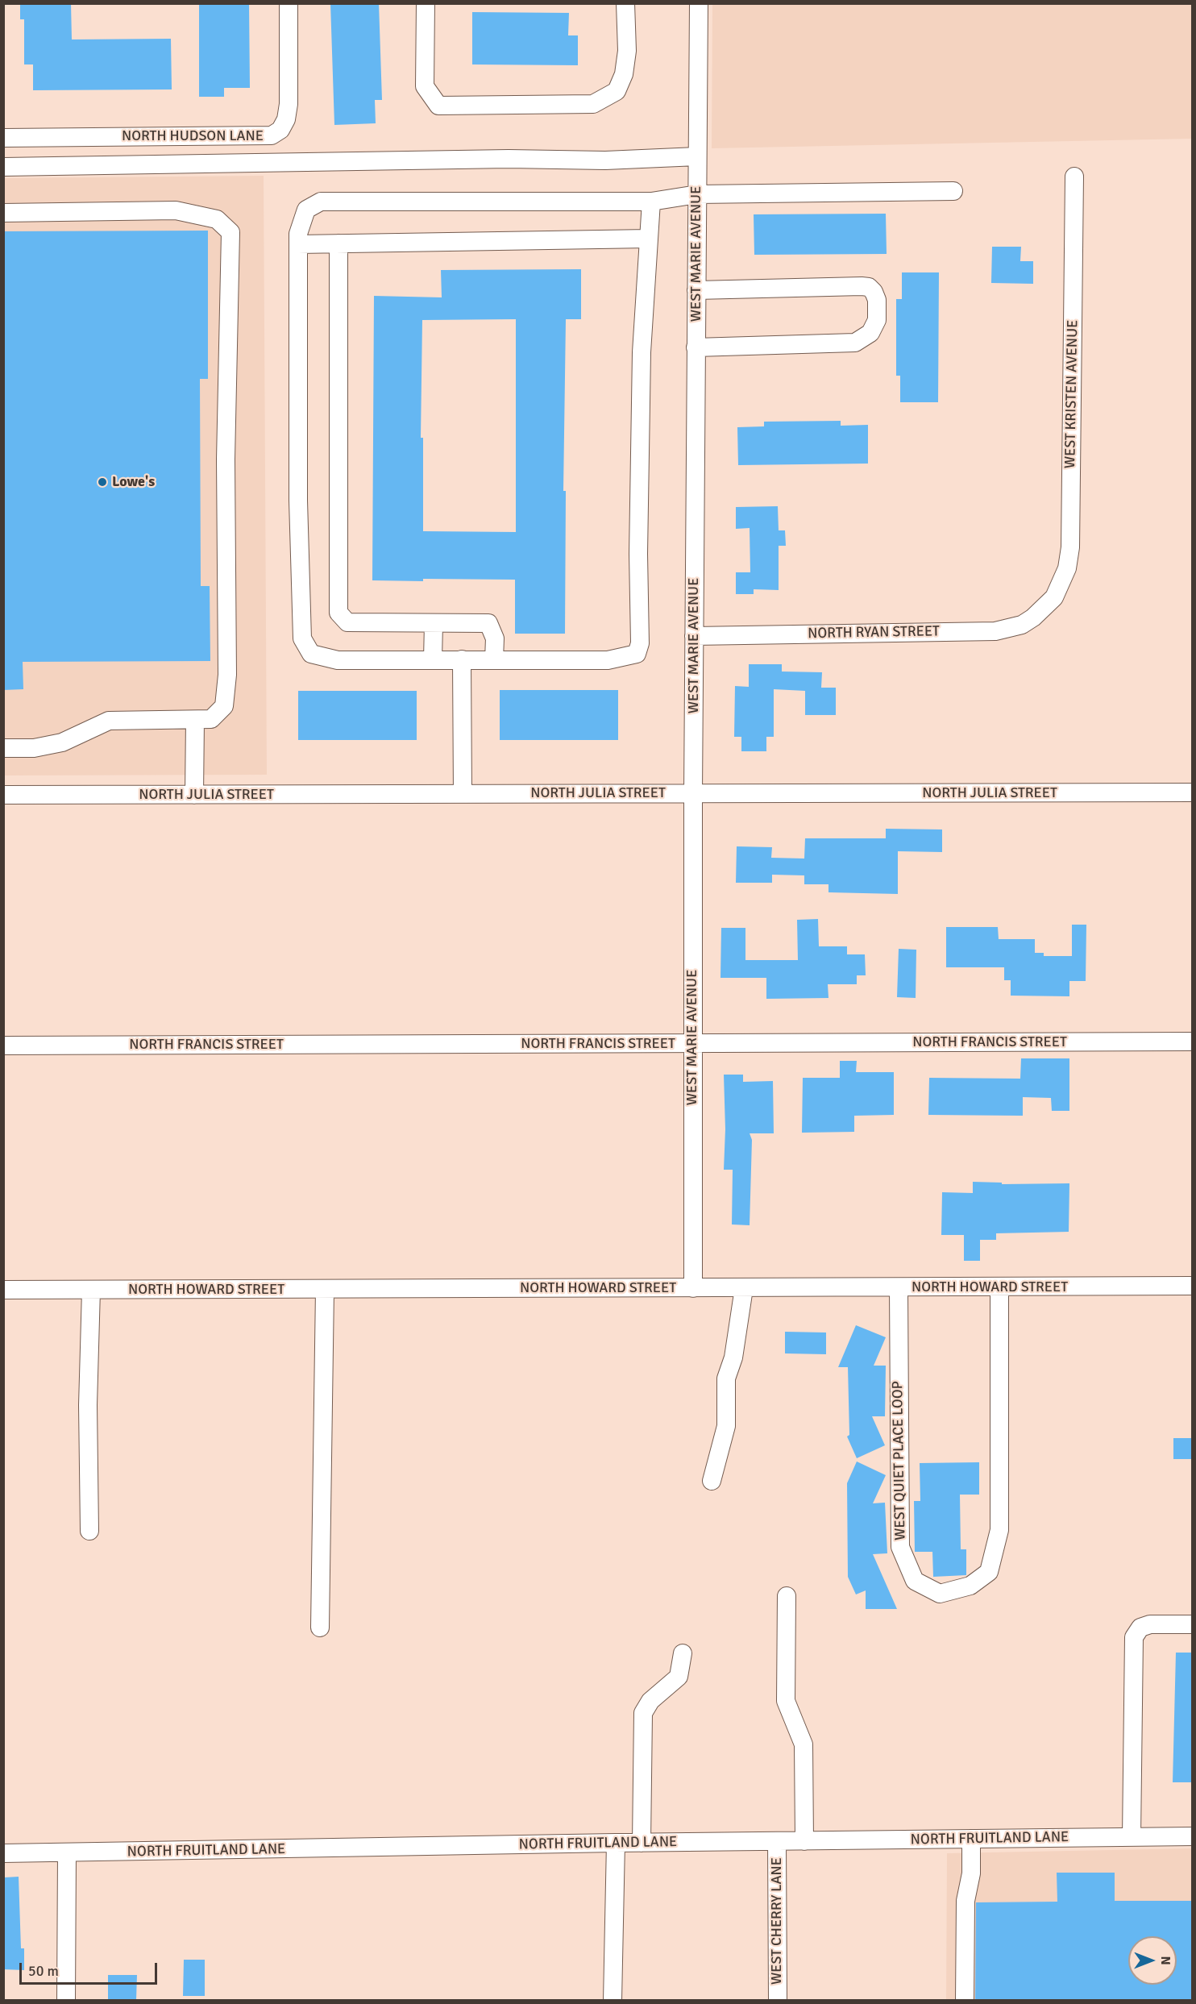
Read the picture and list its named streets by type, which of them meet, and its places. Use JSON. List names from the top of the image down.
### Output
{
  "streets": {
    "street": [
      "NORTH HUDSON LANE",
      "WEST MARIE AVENUE",
      "WEST KRISTEN AVENUE",
      "NORTH RYAN STREET",
      "NORTH JULIA STREET",
      "NORTH FRANCIS STREET",
      "NORTH HOWARD STREET",
      "WEST QUIET PLACE LOOP",
      "NORTH FRUITLAND LANE",
      "WEST CHERRY LANE"
    ]
  },
  "crossings": [
    ["WEST MARIE AVENUE", "NORTH RYAN STREET"],
    ["WEST MARIE AVENUE", "NORTH JULIA STREET"],
    ["WEST MARIE AVENUE", "NORTH FRANCIS STREET"],
    ["WEST MARIE AVENUE", "NORTH HOWARD STREET"],
    ["WEST KRISTEN AVENUE", "NORTH RYAN STREET"],
    ["NORTH HOWARD STREET", "WEST QUIET PLACE LOOP"],
    ["NORTH FRUITLAND LANE", "WEST CHERRY LANE"]
  ],
  "places": ["Lowe's"],
  "scale_bar": "50 m",
  "north": "right"
}
